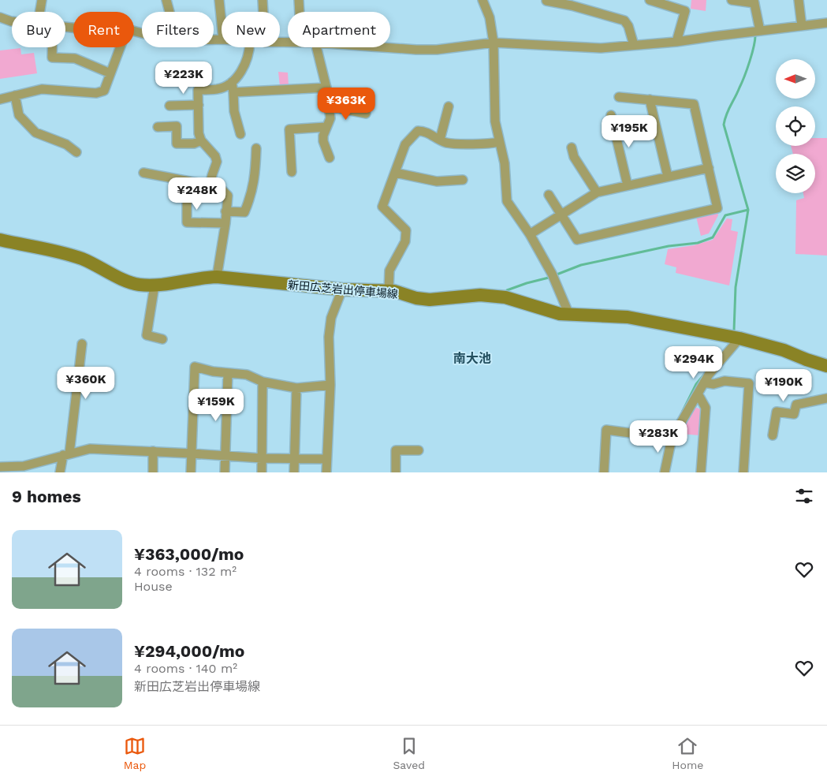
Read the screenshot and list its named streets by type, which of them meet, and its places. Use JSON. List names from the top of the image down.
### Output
{
  "streets": {
    "main road": ["新田広芝岩出停車場線"]
  },
  "districts": ["南大池"],
  "north": "left",
  "page": {
    "chip": [
      "Buy",
      "Rent",
      "Filters",
      "New",
      "Apartment"
    ],
    "price": [
      "¥223K",
      "¥363K",
      "¥195K",
      "¥248K",
      "¥294K",
      "¥360K",
      "¥190K",
      "¥159K",
      "¥283K"
    ],
    "heading": "9 homes",
    "list": [
      {
        "name": "¥363,000/mo",
        "note": "4 rooms · 132 m² · House"
      },
      {
        "name": "¥294,000/mo",
        "note": "4 rooms · 140 m² · 新田広芝岩出停車場線"
      }
    ],
    "tabs": ["Map", "Saved", "Home"]
  }
}
